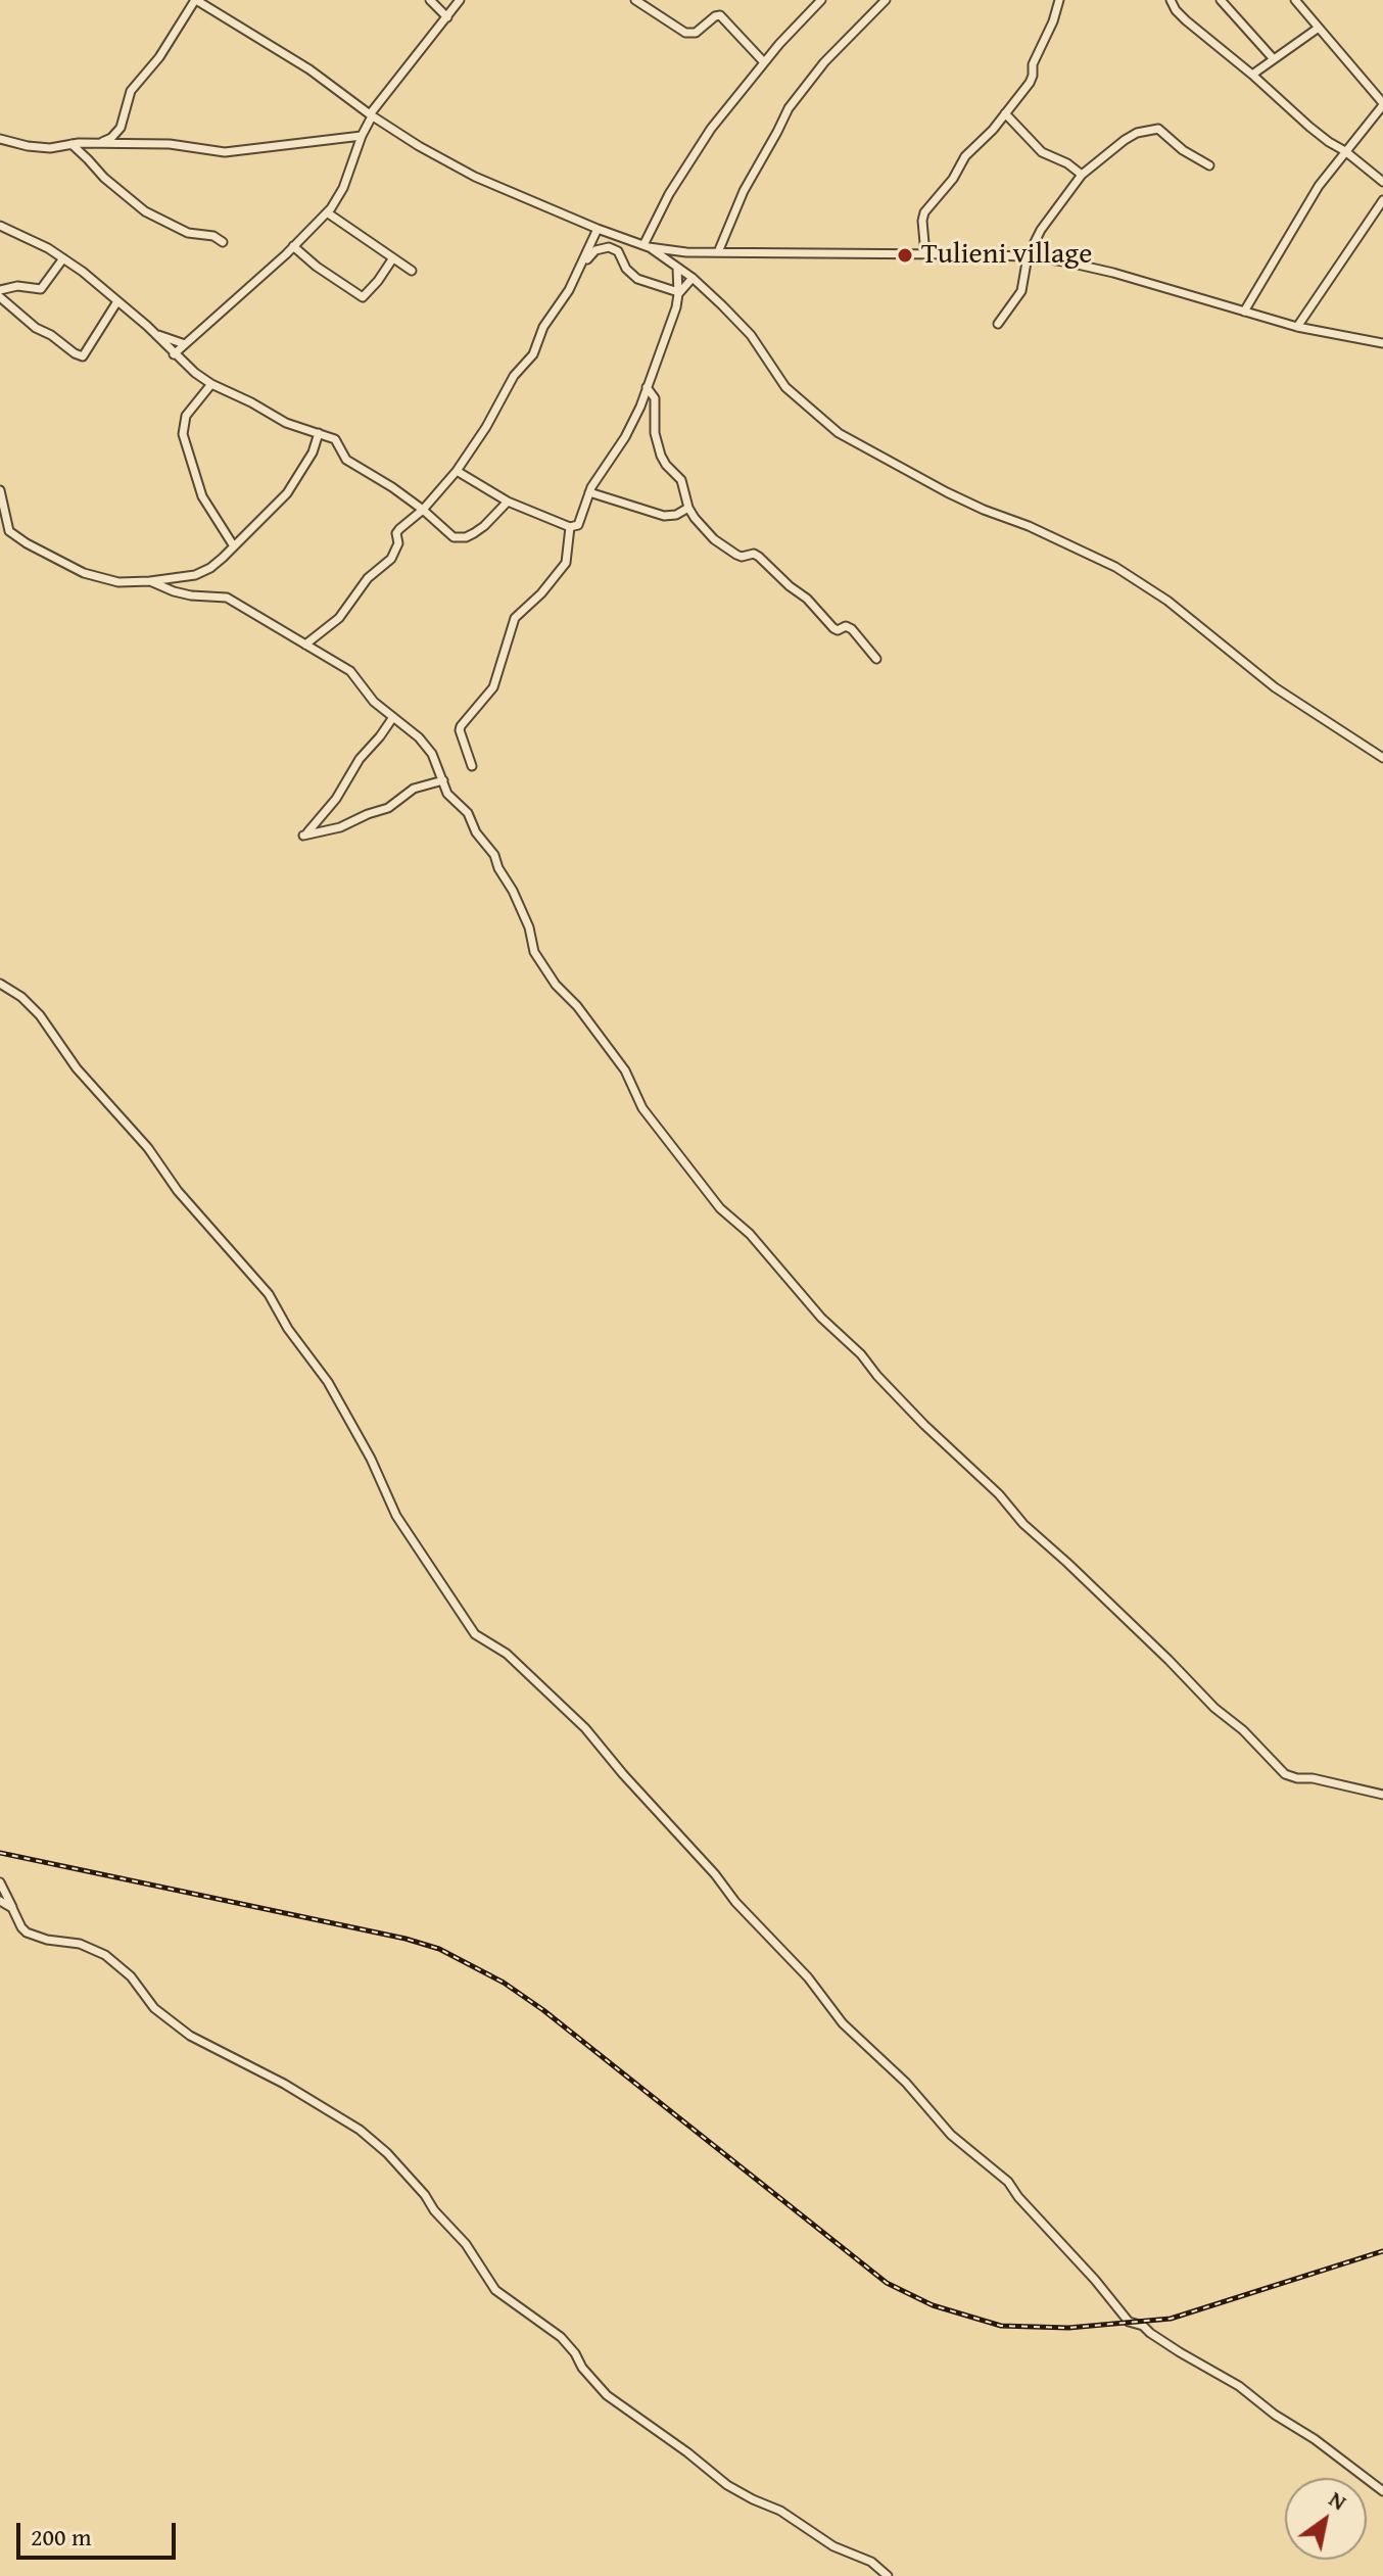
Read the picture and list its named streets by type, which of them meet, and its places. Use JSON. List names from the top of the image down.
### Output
{
  "places": ["Tulieni village"],
  "scale_bar": "200 m",
  "north": "top right"
}
